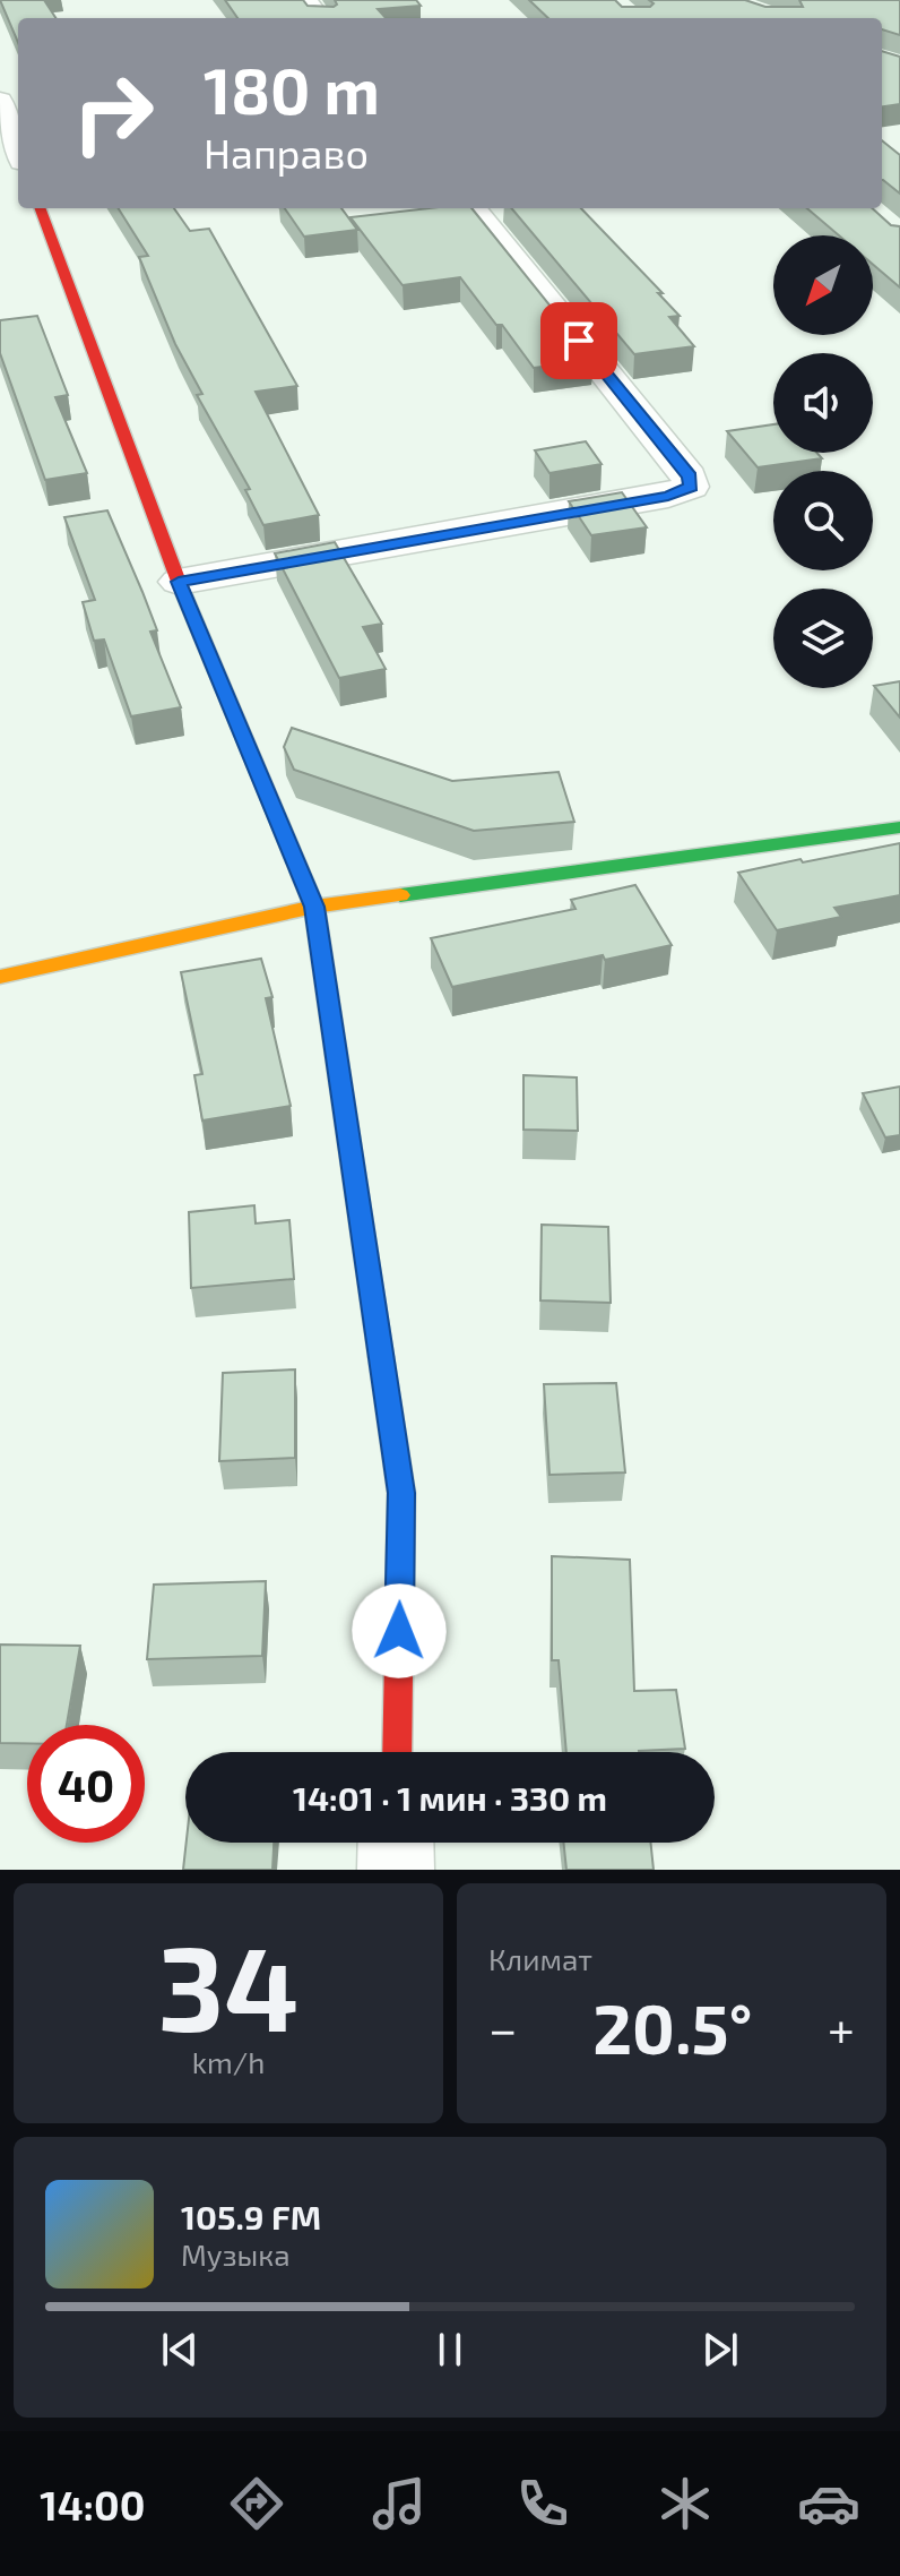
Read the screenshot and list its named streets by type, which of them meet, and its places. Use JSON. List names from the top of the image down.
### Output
{
  "north": "bottom left",
  "page": {
    "turn": ["180 m", "Направо"],
    "limit": "40",
    "trip": "14:01 · 1 мин · 330 m",
    "tile": [
      ["34", "km/h"],
      "Климат"
    ],
    "heat": ["−", "20.5°", "+"],
    "song": ["105.9 FM", "Музыка"],
    "tabs": "14:00"
  }
}
